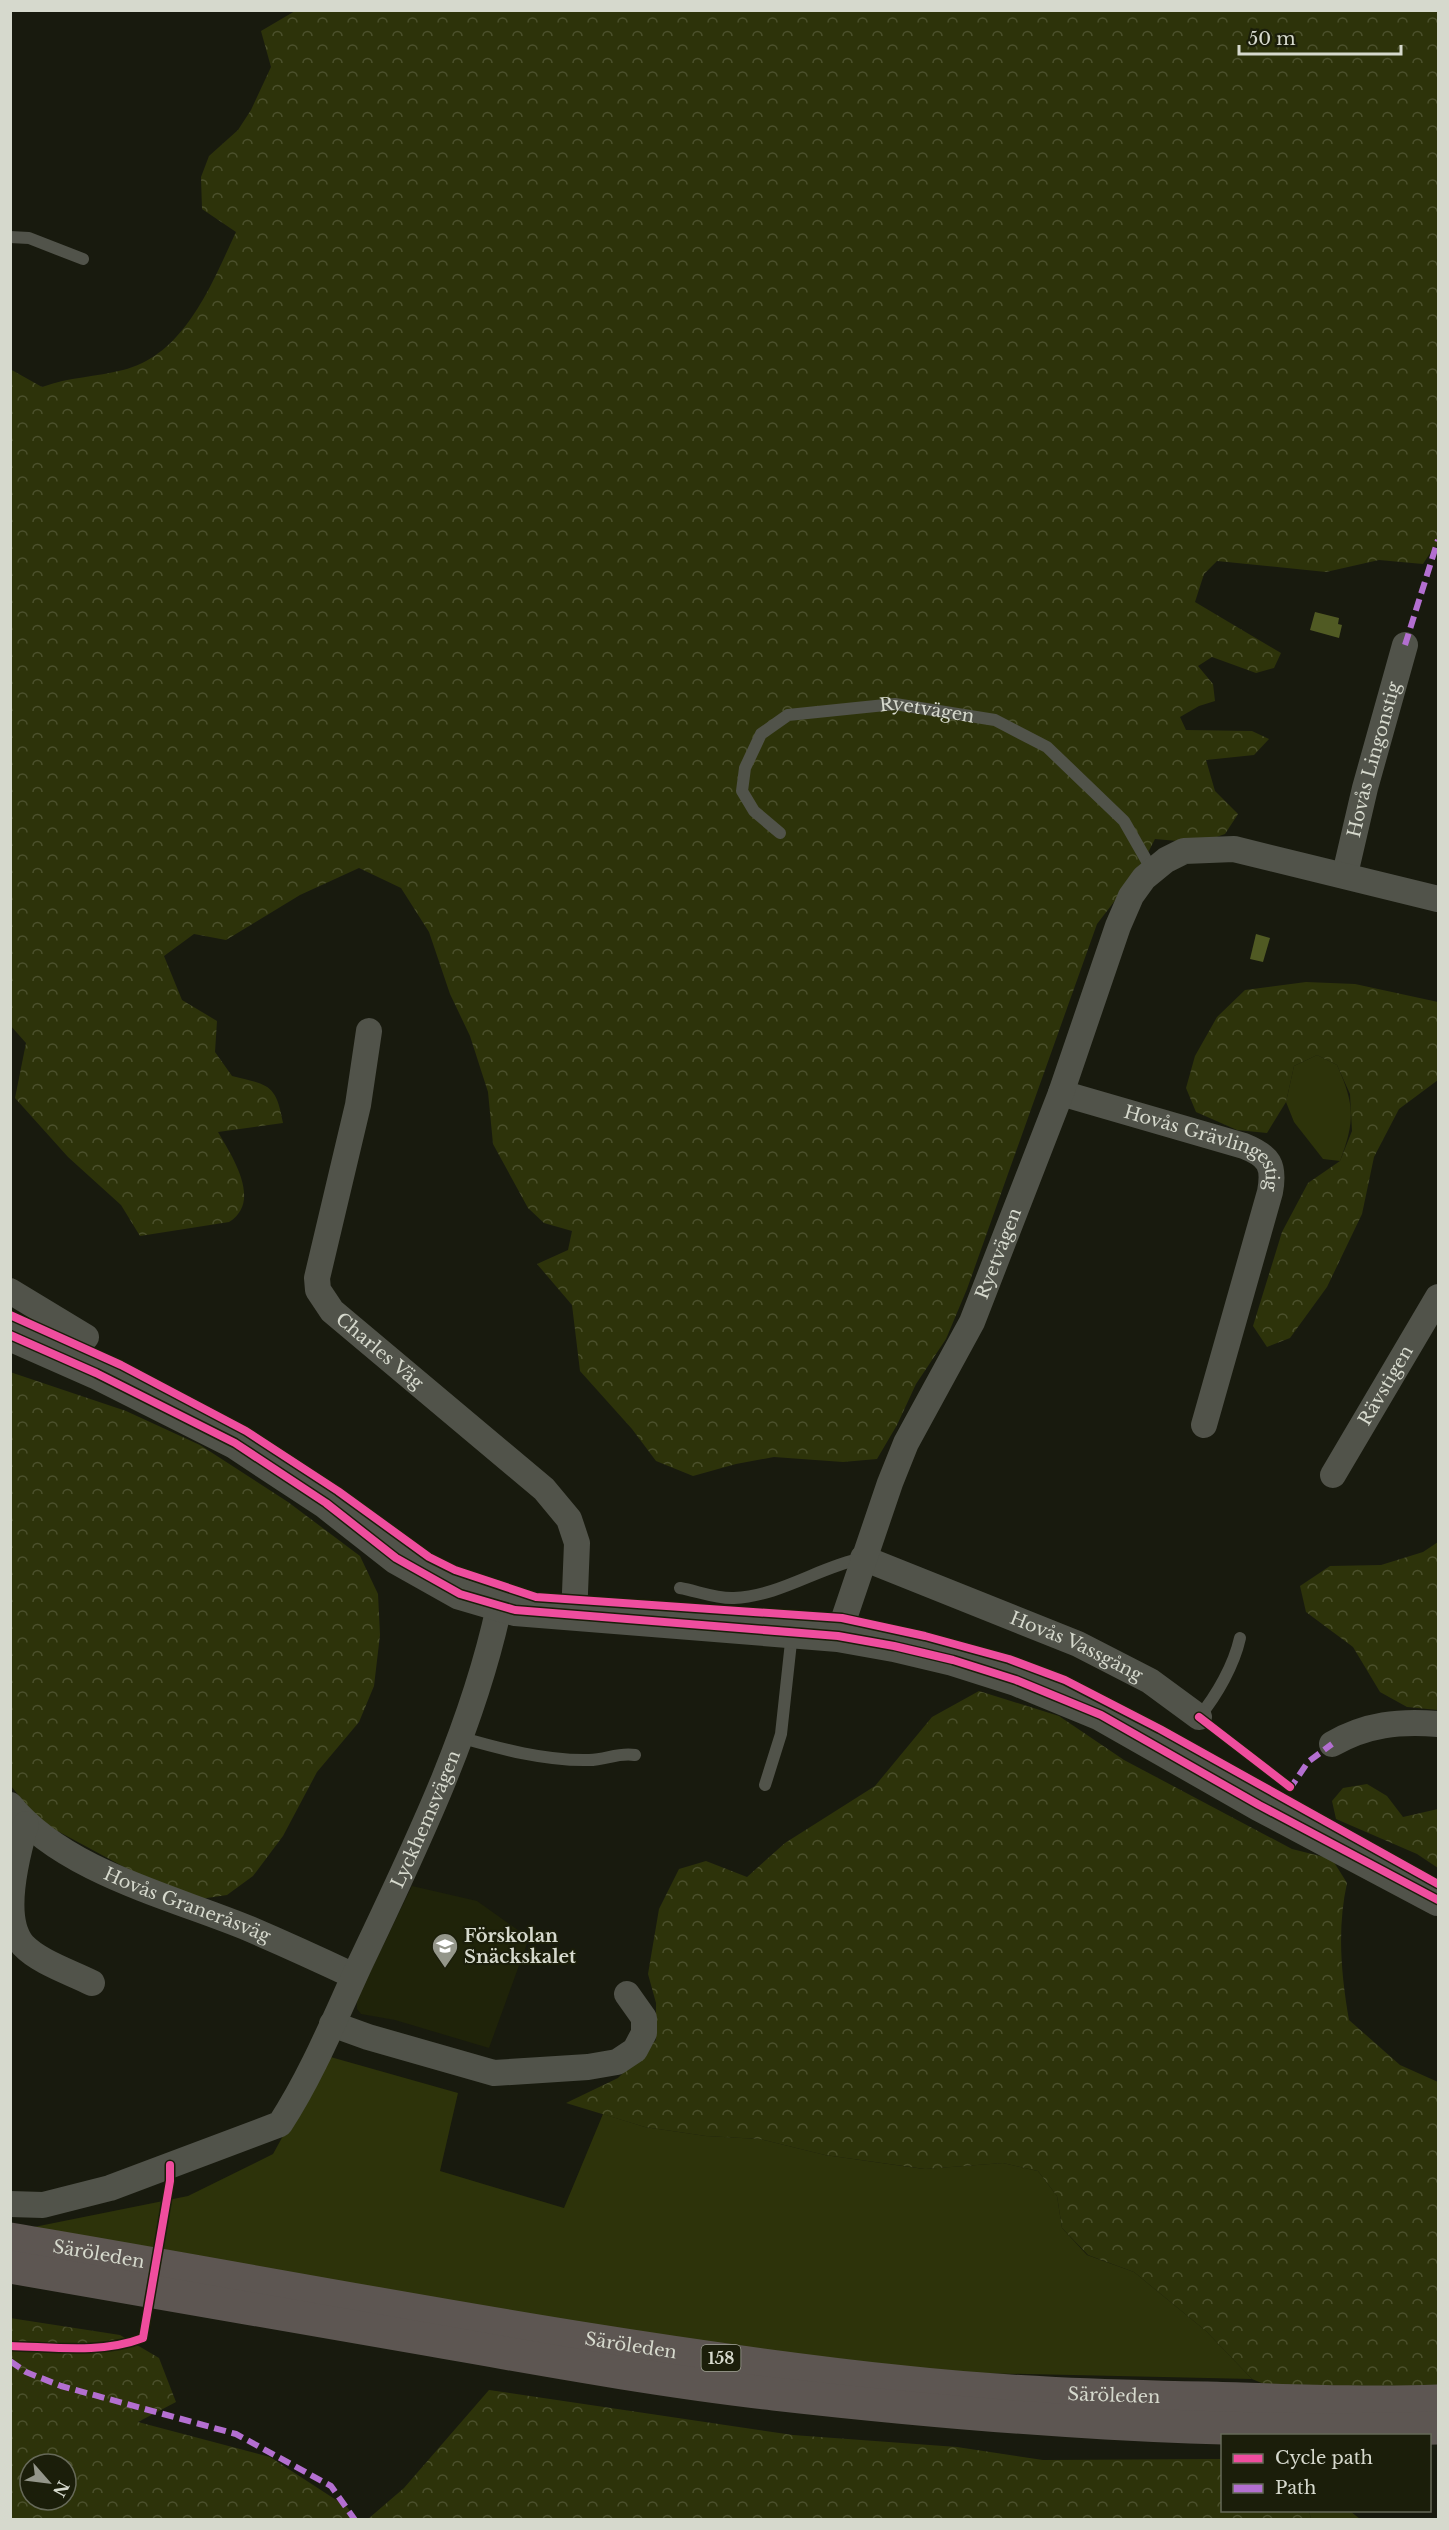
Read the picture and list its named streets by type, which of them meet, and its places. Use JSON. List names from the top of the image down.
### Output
{
  "streets": {
    "main road": ["Säröleden", "158"],
    "street": [
      "Ryetvägen",
      "Hovås Lingonstig",
      "Hovås Grävlingestig",
      "Charles Väg",
      "Rävstigen",
      "Hovås Vassgång",
      "Lyckhemsvägen",
      "Hovås Graneråsväg"
    ]
  },
  "crossings": [
    ["Ryetvägen", "Hovås Lingonstig"],
    ["Ryetvägen", "Hovås Grävlingestig"],
    ["Ryetvägen", "Hovås Vassgång"],
    ["Lyckhemsvägen", "Hovås Graneråsväg"]
  ],
  "places": {
    "school or university": ["Förskolan Snäckskalet"]
  },
  "legend": ["Cycle path", "Path"],
  "scale_bar": "50 m",
  "north": "bottom right"
}
